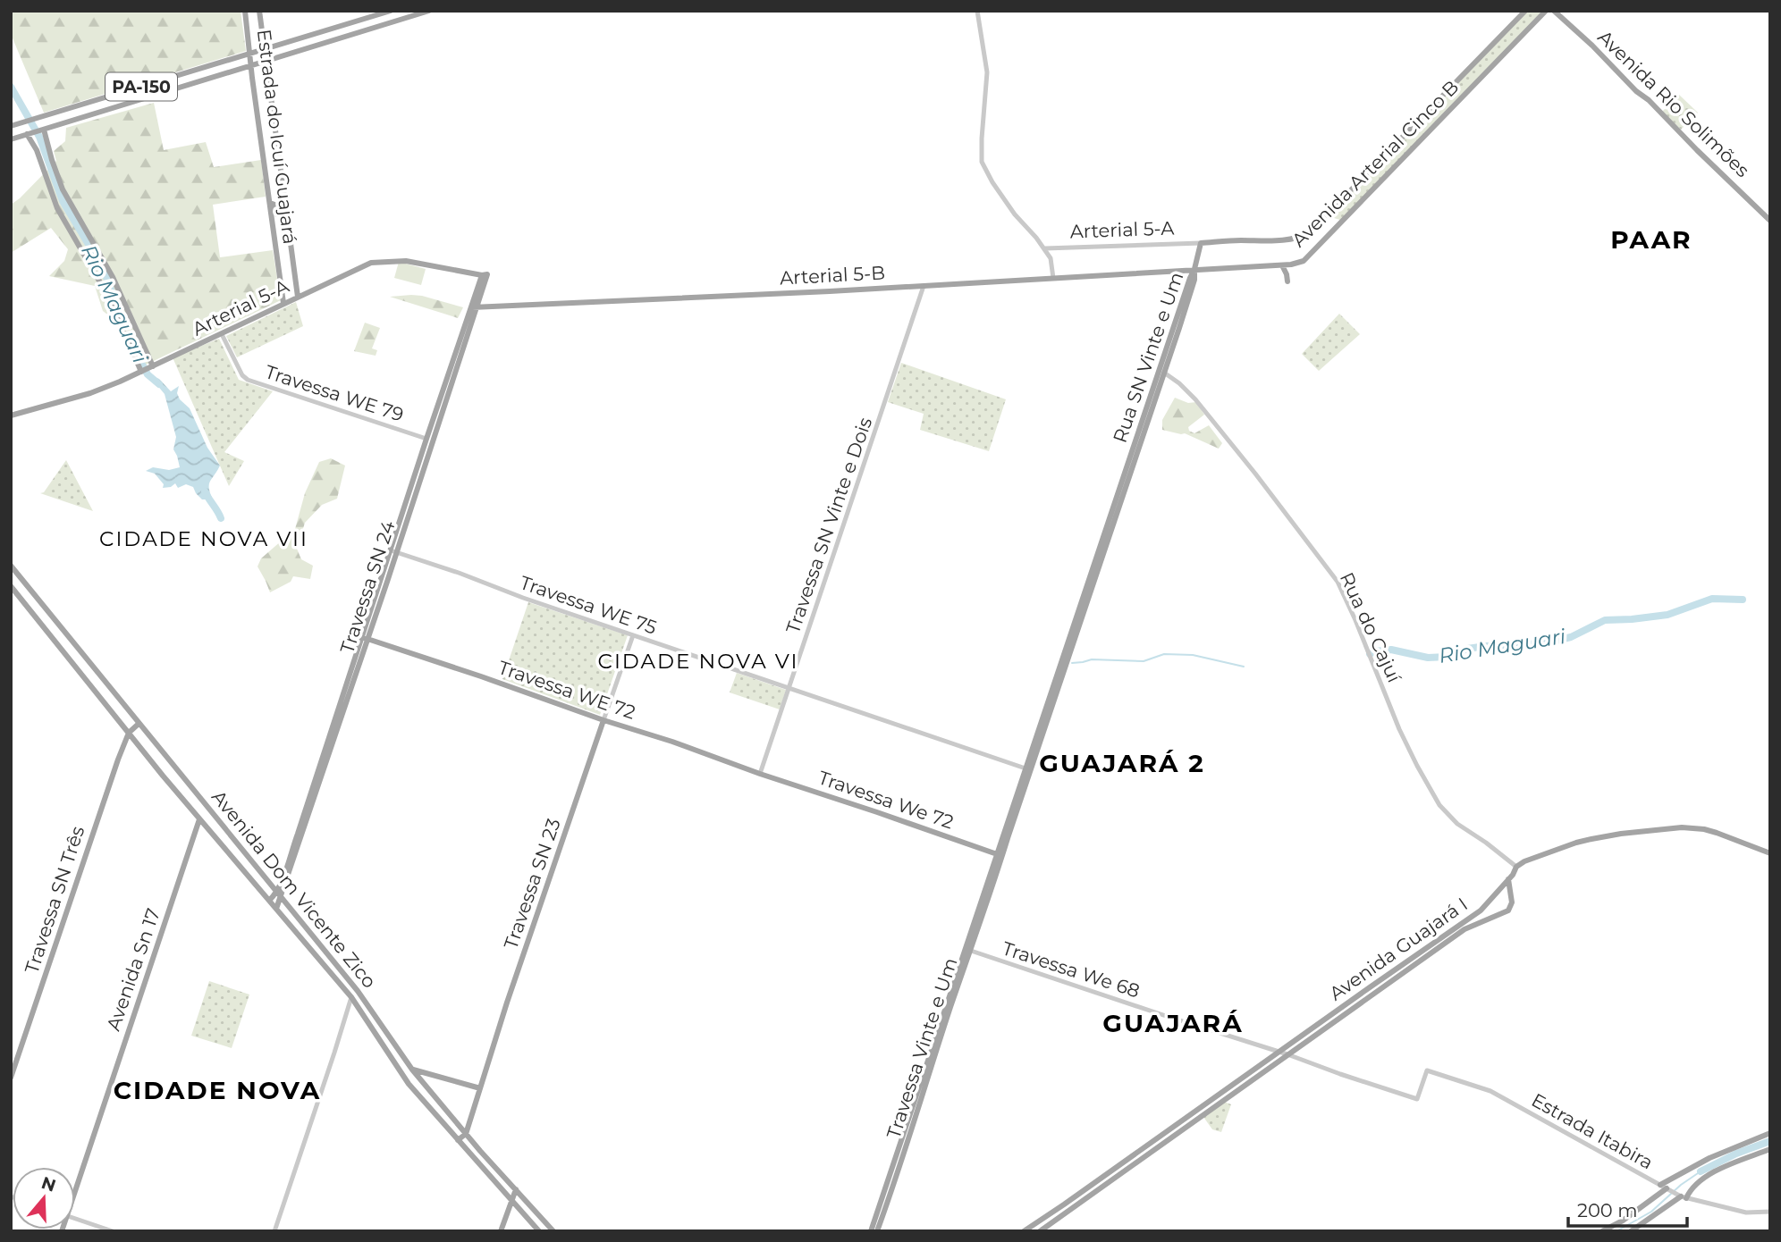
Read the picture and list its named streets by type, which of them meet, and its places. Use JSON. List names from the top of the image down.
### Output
{
  "streets": {
    "main road": [
      "PA-150",
      "Avenida Rio Solimões",
      "Estrada do Icuí Guajará",
      "Avenida Arterial Cinco B",
      "Arterial 5-A",
      "Arterial 5-B",
      "Rua SN Vinte e Um",
      "Travessa SN 24",
      "Travessa WE 72",
      "Travessa We 72",
      "Travessa SN 23",
      "Avenida Dom Vicente Zico",
      "Travessa SN Três",
      "Avenida Guajará I",
      "Avenida Sn 17",
      "Travessa Vinte e Um"
    ],
    "street": [
      "Travessa WE 79",
      "Travessa SN Vinte e Dois",
      "Travessa WE 75",
      "Rua do Cajuí",
      "Travessa We 68",
      "Estrada Itabira"
    ]
  },
  "crossings": [
    ["PA-150", "Estrada do Icuí Guajará"],
    ["Estrada do Icuí Guajará", "Arterial 5-A"],
    ["Avenida Arterial Cinco B", "Arterial 5-B"],
    ["Avenida Arterial Cinco B", "Rua SN Vinte e Um"],
    ["Arterial 5-A", "Rua SN Vinte e Um"],
    ["Arterial 5-A", "Travessa WE 79"],
    ["Arterial 5-A", "Travessa SN 24"],
    ["Arterial 5-B", "Rua SN Vinte e Um"],
    ["Arterial 5-B", "Travessa SN Vinte e Dois"],
    ["Arterial 5-B", "Travessa SN 24"],
    ["Rua SN Vinte e Um", "Travessa WE 75"],
    ["Rua SN Vinte e Um", "Rua do Cajuí"],
    ["Rua SN Vinte e Um", "Travessa We 72"],
    ["Rua SN Vinte e Um", "Travessa Vinte e Um"],
    ["Travessa WE 79", "Travessa SN 24"],
    ["Travessa SN Vinte e Dois", "Travessa WE 75"],
    ["Travessa SN Vinte e Dois", "Travessa WE 72"],
    ["Travessa SN Vinte e Dois", "Travessa We 72"],
    ["Travessa SN 24", "Travessa WE 75"],
    ["Travessa SN 24", "Travessa WE 72"],
    ["Travessa SN 24", "Avenida Dom Vicente Zico"],
    ["Travessa WE 75", "Travessa SN 23"],
    ["Travessa WE 72", "Travessa We 72"],
    ["Travessa WE 72", "Travessa SN 23"],
    ["Travessa SN 23", "Avenida Dom Vicente Zico"],
    ["Avenida Dom Vicente Zico", "Travessa SN Três"],
    ["Avenida Dom Vicente Zico", "Avenida Sn 17"],
    ["Avenida Guajará I", "Travessa We 68"],
    ["Travessa We 68", "Travessa Vinte e Um"],
    ["Travessa We 68", "Estrada Itabira"]
  ],
  "districts": [
    "PAAR",
    "CIDADE NOVA VII",
    "CIDADE NOVA VI",
    "GUAJARÁ 2",
    "GUAJARÁ",
    "CIDADE NOVA"
  ],
  "water": ["Rio Maguari"],
  "scale_bar": "200 m",
  "north": "top"
}
